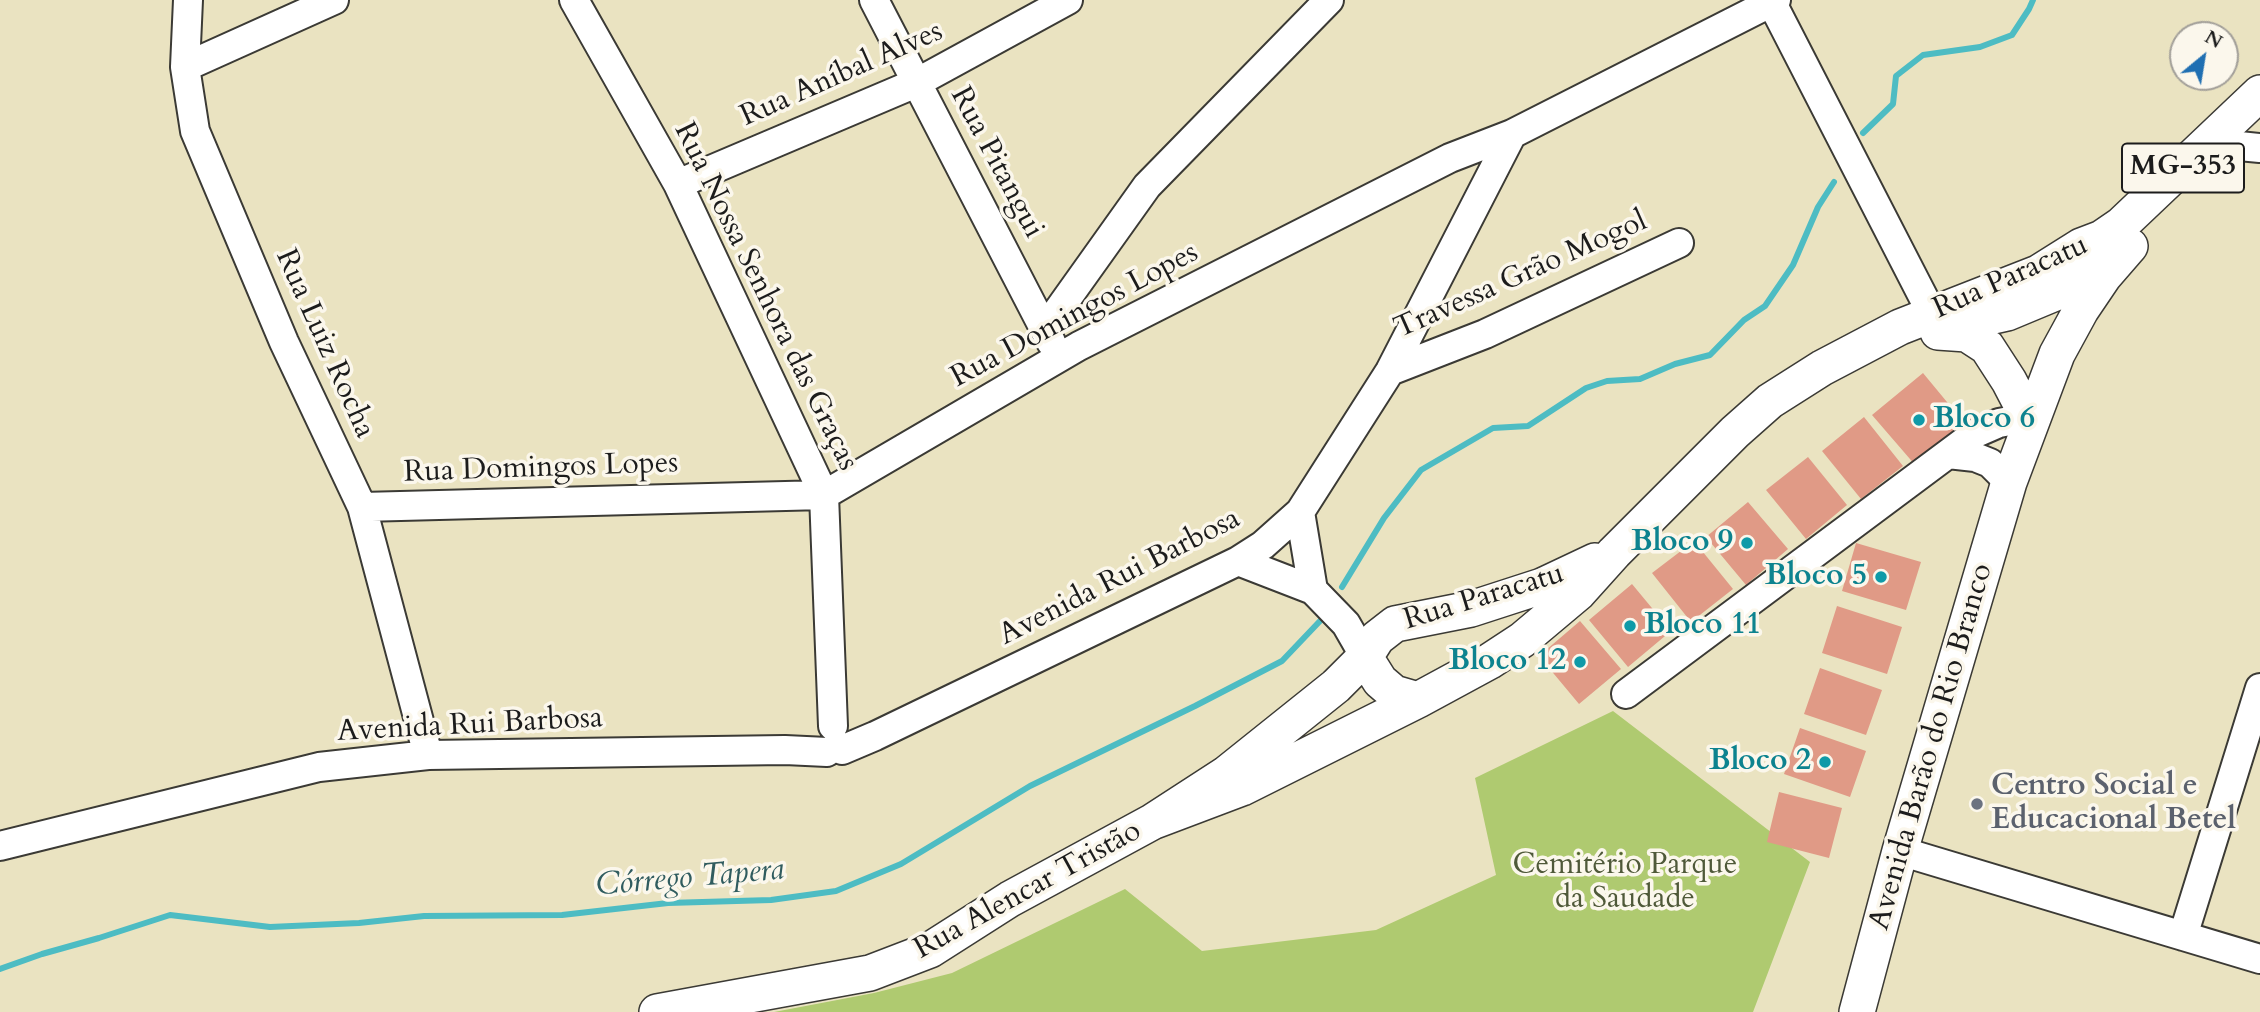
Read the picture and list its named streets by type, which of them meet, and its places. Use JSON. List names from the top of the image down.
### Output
{
  "streets": {
    "main road": [
      "MG-353",
      "Rua Paracatu",
      "Avenida Barão do Rio Branco",
      "Rua Alencar Tristão"
    ],
    "street": [
      "Rua Aníbal Alves",
      "Rua Pitangui",
      "Travessa Grão Mogol",
      "Rua Nossa Senhora das Graças",
      "Rua Domingos Lopes",
      "Rua Luiz Rocha",
      "Avenida Rui Barbosa"
    ]
  },
  "crossings": [
    ["Rua Aníbal Alves", "Rua Pitangui"],
    ["Rua Aníbal Alves", "Rua Nossa Senhora das Graças"],
    ["Rua Pitangui", "Rua Domingos Lopes"],
    ["MG-353", "Rua Paracatu"],
    ["MG-353", "Avenida Barão do Rio Branco"],
    ["Travessa Grão Mogol", "Avenida Rui Barbosa"],
    ["Rua Paracatu", "Avenida Barão do Rio Branco"],
    ["Rua Paracatu", "Rua Alencar Tristão"],
    ["Rua Nossa Senhora das Graças", "Rua Domingos Lopes"],
    ["Rua Nossa Senhora das Graças", "Avenida Rui Barbosa"],
    ["Rua Domingos Lopes", "Rua Luiz Rocha"],
    ["Rua Domingos Lopes", "Avenida Rui Barbosa"],
    ["Rua Luiz Rocha", "Avenida Rui Barbosa"]
  ],
  "water": ["Córrego Tapera"],
  "parks": ["Cemitério Parque da Saudade"],
  "places": [
    "Bloco 6",
    "Bloco 9",
    "Bloco 5",
    "Bloco 11",
    "Bloco 12",
    "Bloco 2",
    "Centro Social e Educacional Betel"
  ],
  "north": "top right"
}
